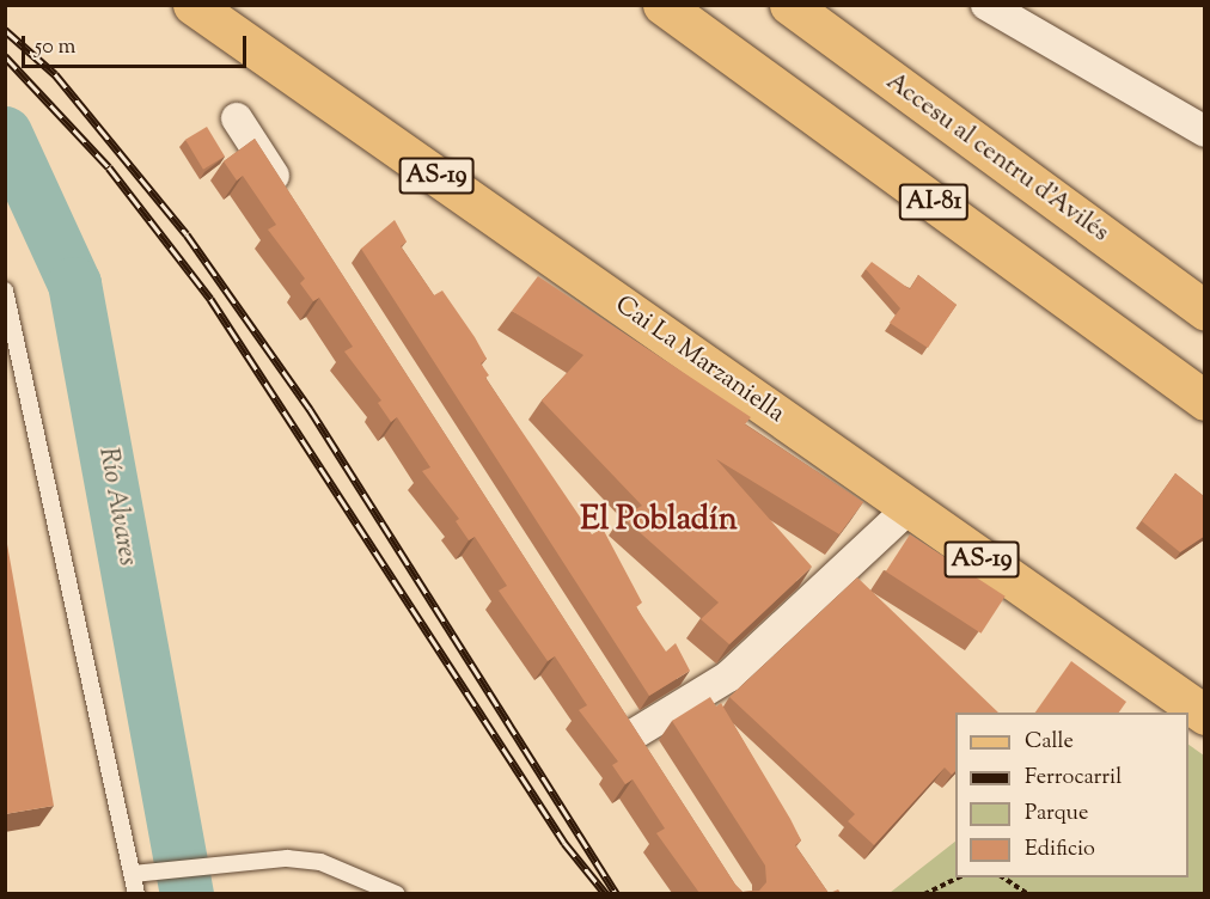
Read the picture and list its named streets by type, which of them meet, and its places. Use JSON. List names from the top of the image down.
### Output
{
  "streets": {
    "main road": [
      "Accesu al centru d'Avilés",
      "AS-19",
      "AI-81",
      "Cai La Marzaniella"
    ]
  },
  "districts": ["El Pobladín"],
  "water": ["Río Alvares"],
  "legend": [
    "Calle",
    "Ferrocarril",
    "Parque",
    "Edificio"
  ],
  "scale_bar": "50 m"
}
